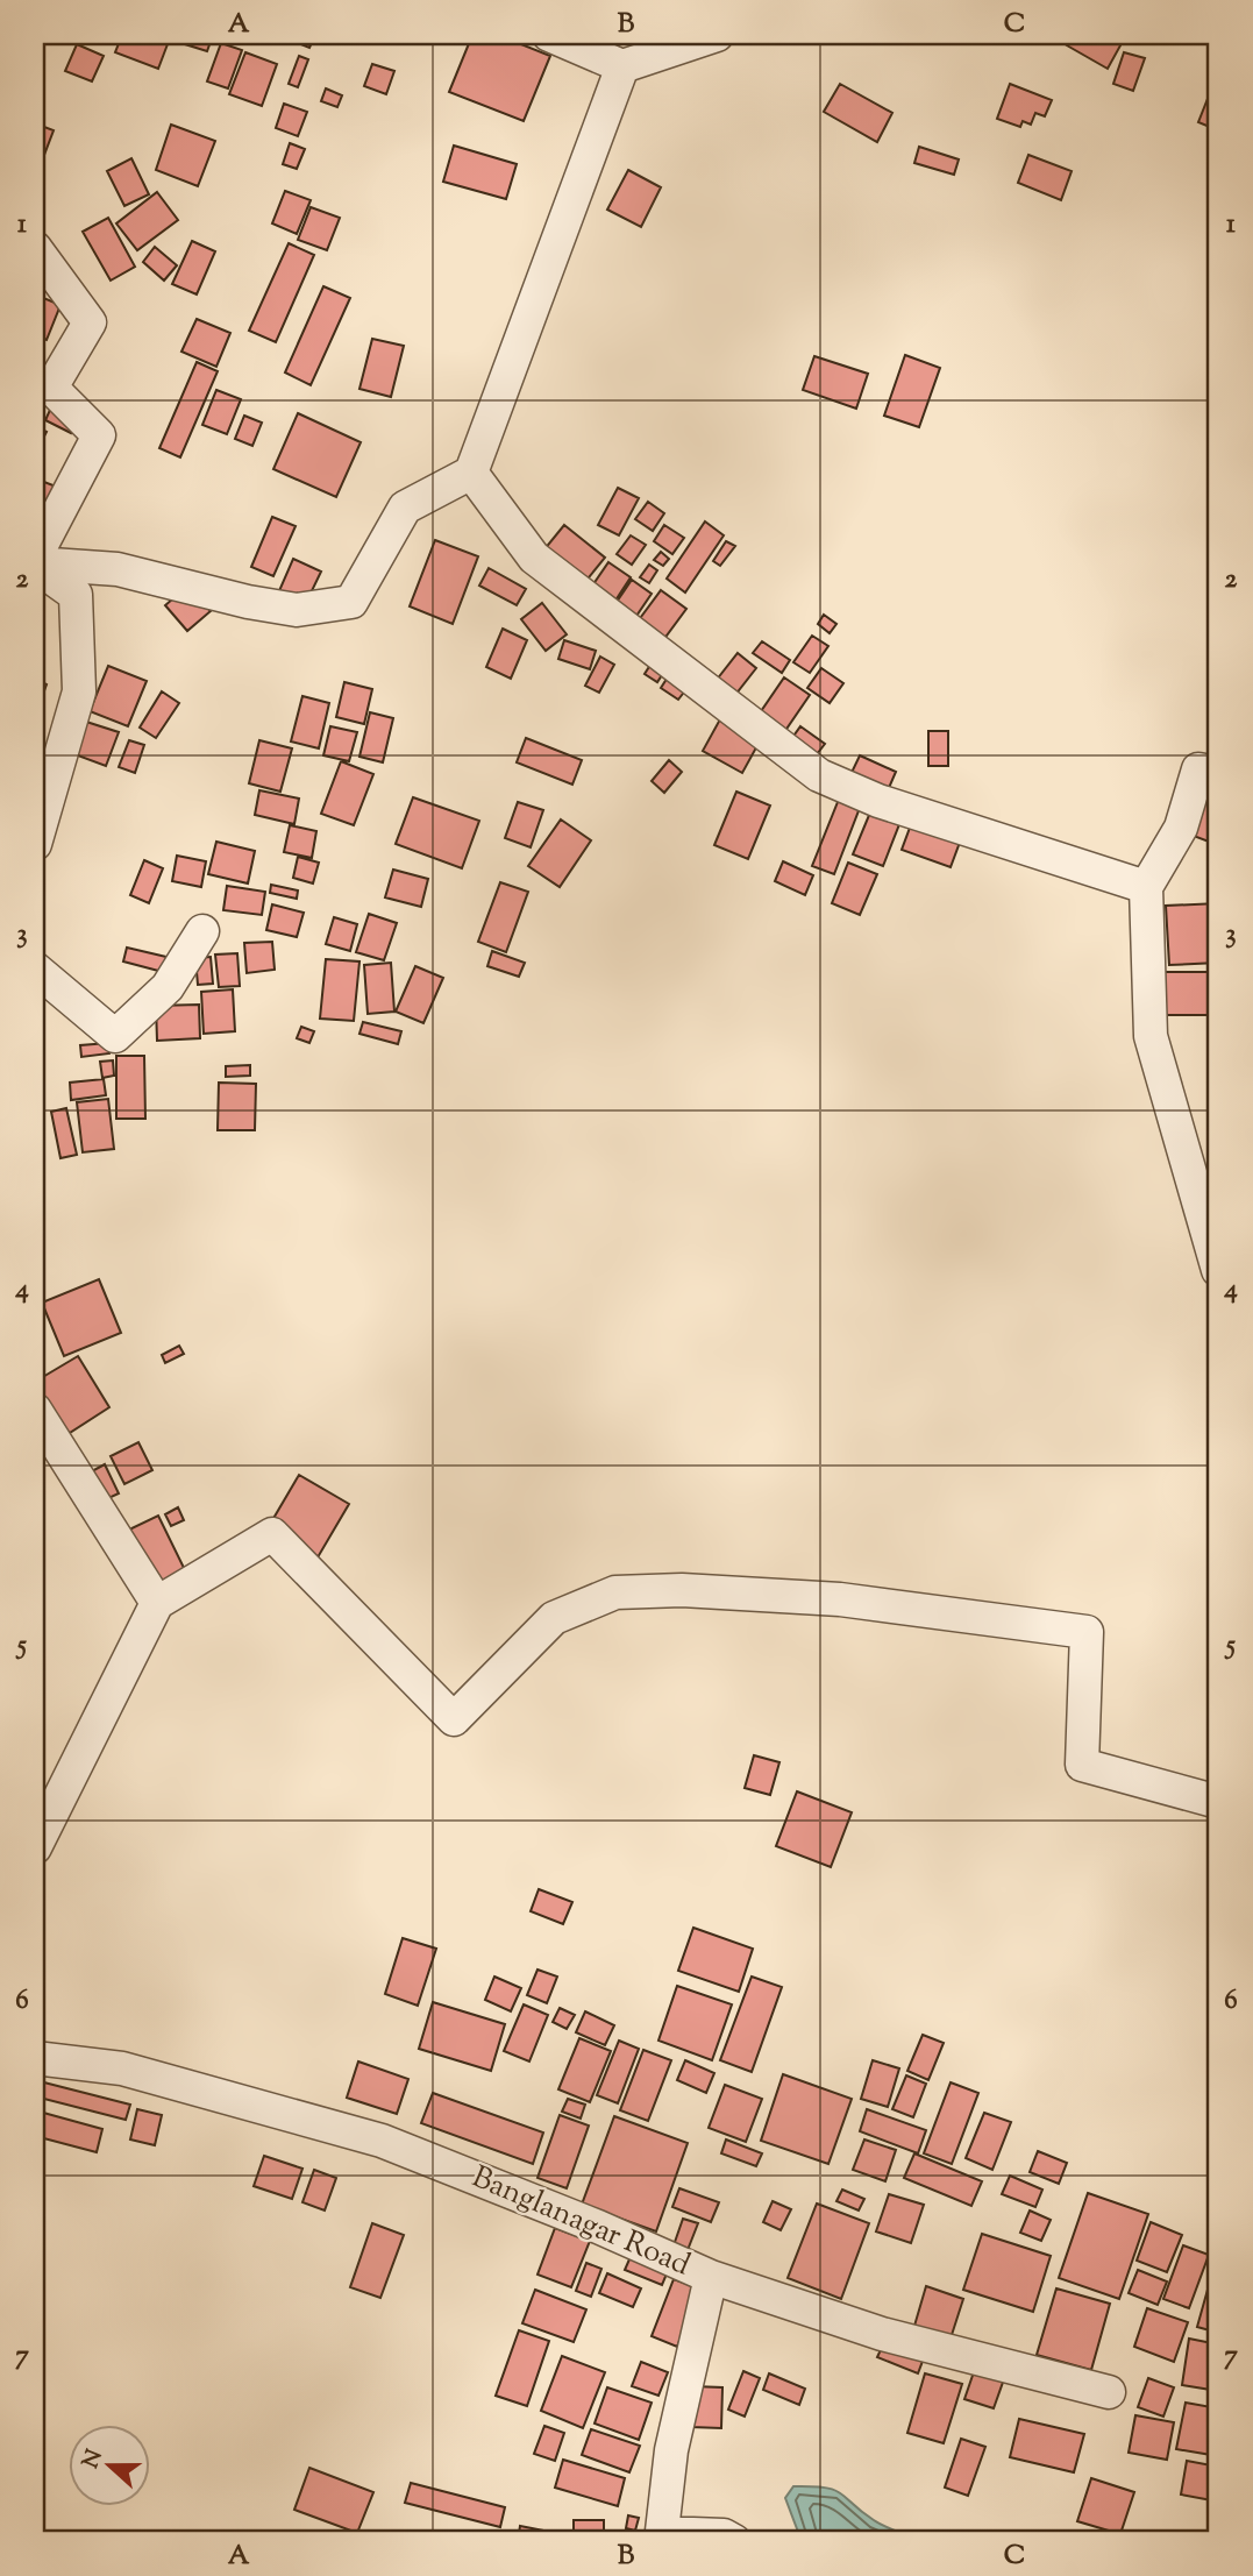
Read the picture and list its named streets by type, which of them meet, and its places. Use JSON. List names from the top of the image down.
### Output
{
  "streets": {
    "street": ["Banglanagar Road"]
  },
  "north": "left",
  "grid": {
    "columns": ["A", "B", "C"],
    "rows": [
      "1",
      "2",
      "3",
      "4",
      "5",
      "6",
      "7"
    ]
  }
}
